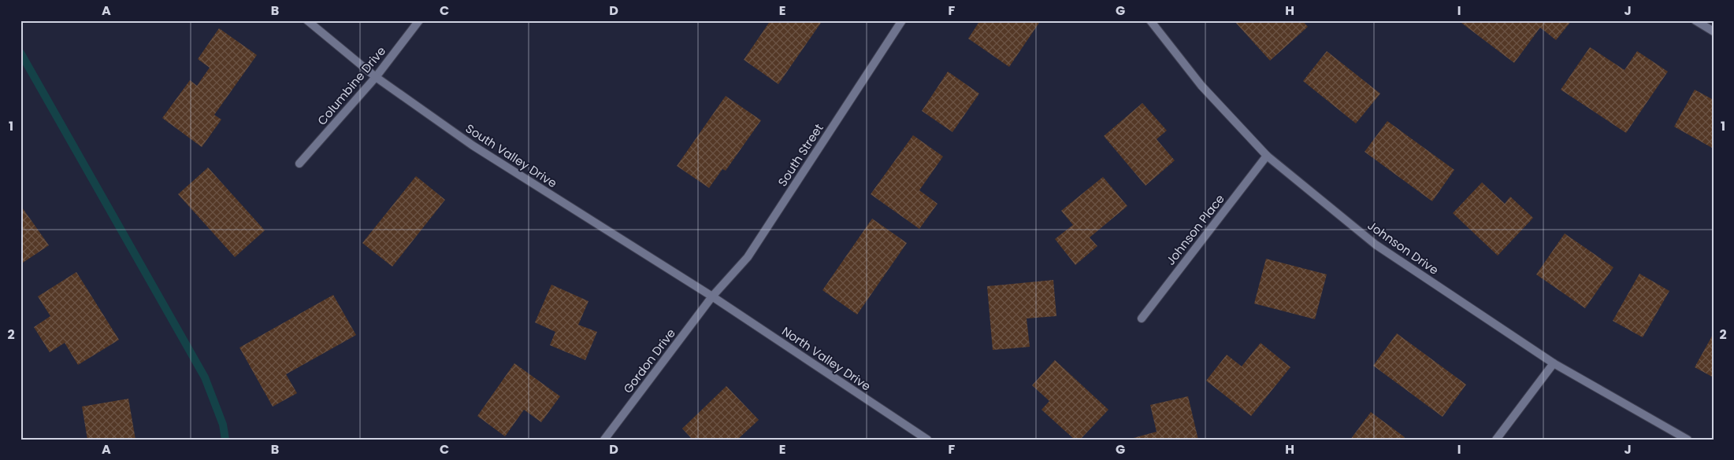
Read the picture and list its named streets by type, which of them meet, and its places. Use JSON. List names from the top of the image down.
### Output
{
  "streets": {
    "street": [
      "Columbine Drive",
      "South Street",
      "South Valley Drive",
      "Johnson Place",
      "Johnson Drive",
      "North Valley Drive",
      "Gordon Drive"
    ]
  },
  "crossings": [
    ["Columbine Drive", "South Valley Drive"],
    ["South Street", "South Valley Drive"],
    ["South Street", "North Valley Drive"],
    ["South Street", "Gordon Drive"],
    ["South Valley Drive", "North Valley Drive"],
    ["South Valley Drive", "Gordon Drive"],
    ["Johnson Place", "Johnson Drive"],
    ["North Valley Drive", "Gordon Drive"]
  ],
  "grid": {
    "columns": [
      "A",
      "B",
      "C",
      "D",
      "E",
      "F",
      "G",
      "H",
      "I",
      "J"
    ],
    "rows": ["1", "2"]
  }
}
